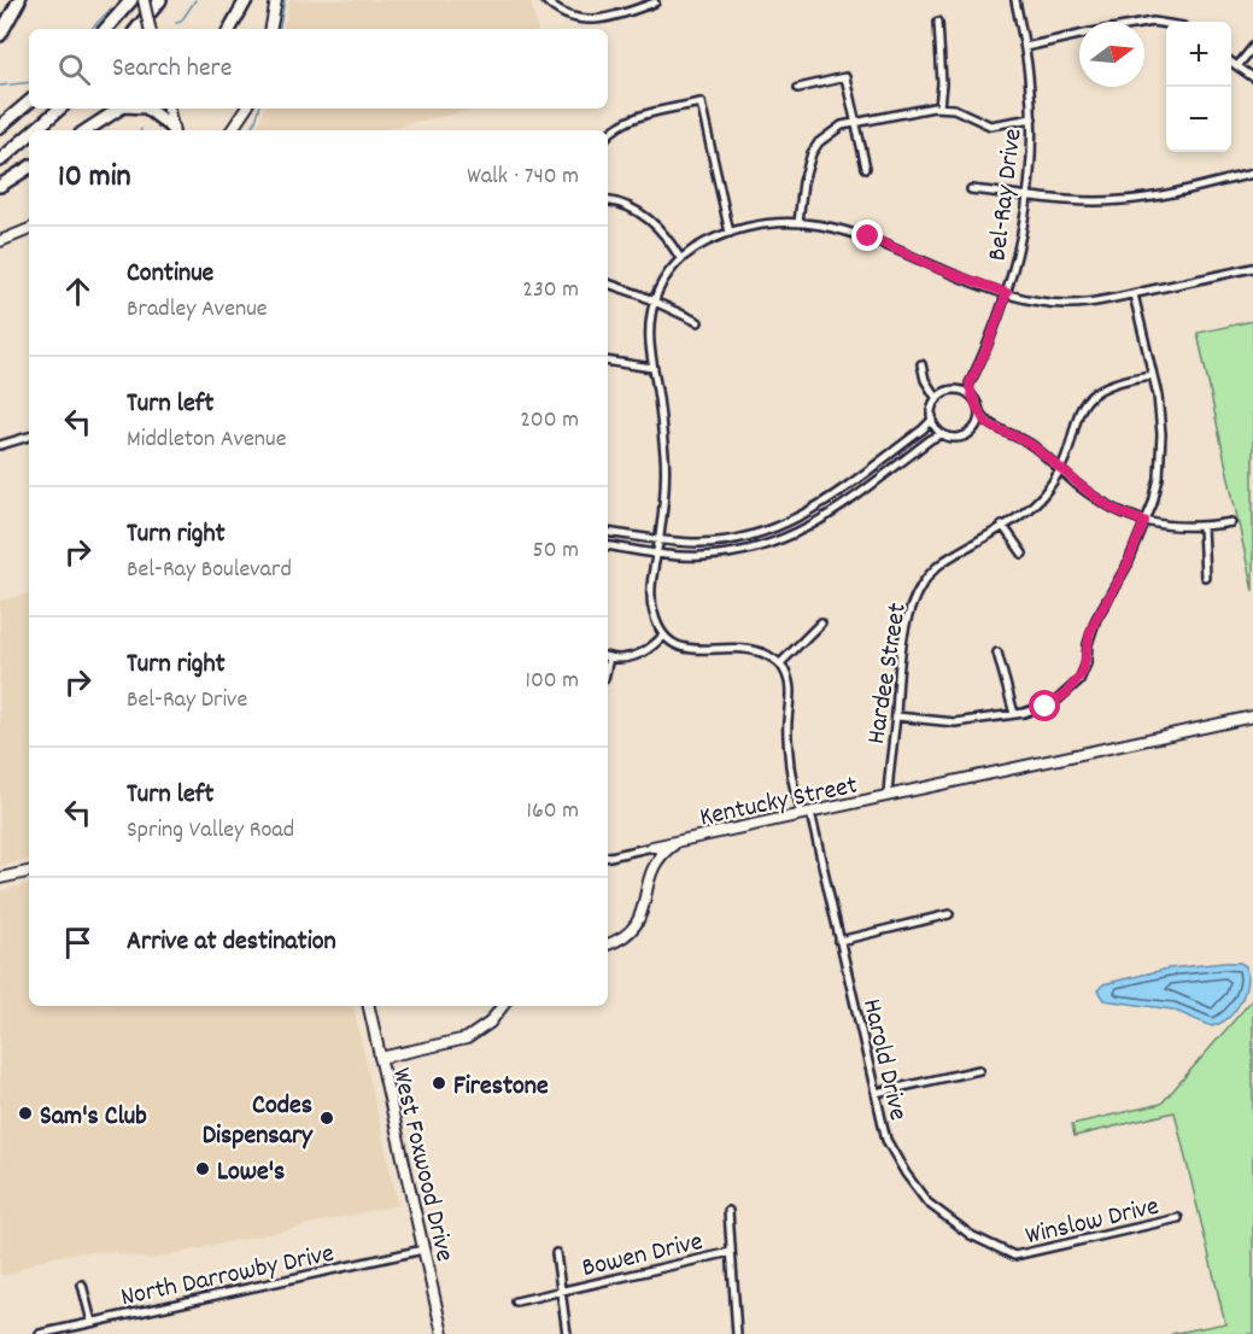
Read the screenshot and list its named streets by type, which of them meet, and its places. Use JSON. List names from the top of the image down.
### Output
{
  "streets": {
    "street": [
      "Bel-Ray Drive",
      "Hardee Street",
      "Kentucky Street",
      "Harold Drive",
      "West Foxwood Drive",
      "Winslow Drive",
      "Bowen Drive",
      "North Darrowby Drive"
    ]
  },
  "crossings": [
    ["Hardee Street", "Kentucky Street"],
    ["Kentucky Street", "Harold Drive"],
    ["Harold Drive", "Winslow Drive"],
    ["West Foxwood Drive", "North Darrowby Drive"]
  ],
  "places": [
    "Firestone",
    "Sam's Club",
    "Codes Dispensary",
    "Lowe's"
  ],
  "north": "right",
  "page": {
    "map_buttons": ["+", "−"],
    "search": "Search here",
    "heading": ["10 min", "Walk · 740 m"],
    "list": [
      ["Continue", "Bradley Avenue", "230 m"],
      ["Turn left", "Middleton Avenue", "200 m"],
      ["Turn right", "Bel-Ray Boulevard", "50 m"],
      ["Turn right", "Bel-Ray Drive", "100 m"],
      ["Turn left", "Spring Valley Road", "160 m"],
      "Arrive at destination"
    ]
  }
}
